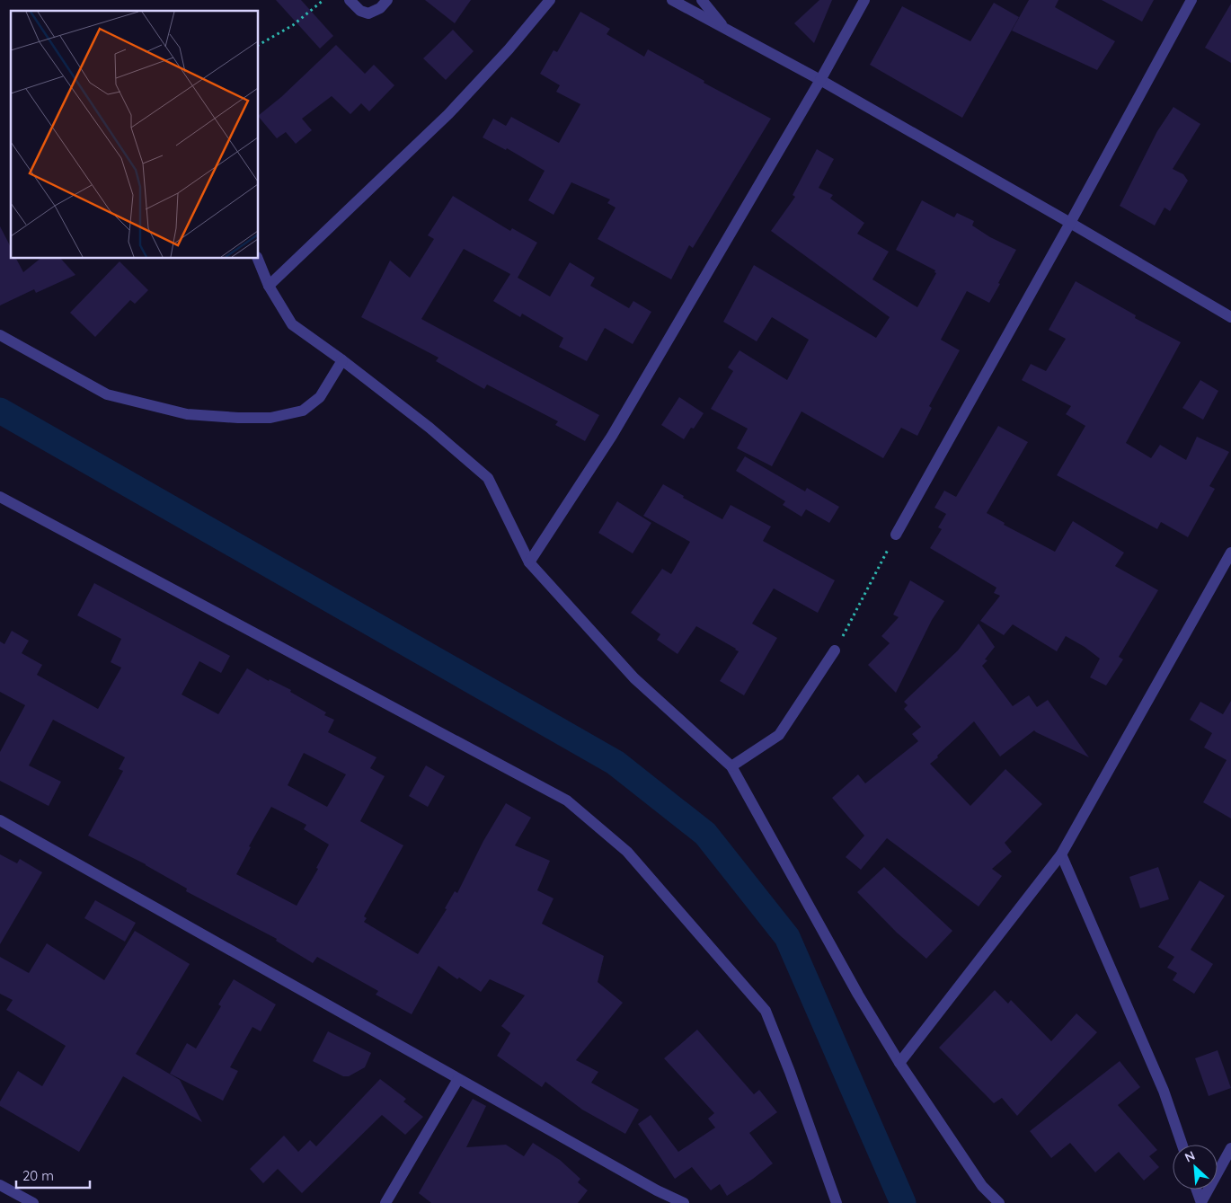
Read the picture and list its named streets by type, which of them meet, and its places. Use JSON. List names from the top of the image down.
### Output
{
  "scale_bar": "20 m",
  "north": "top left"
}
